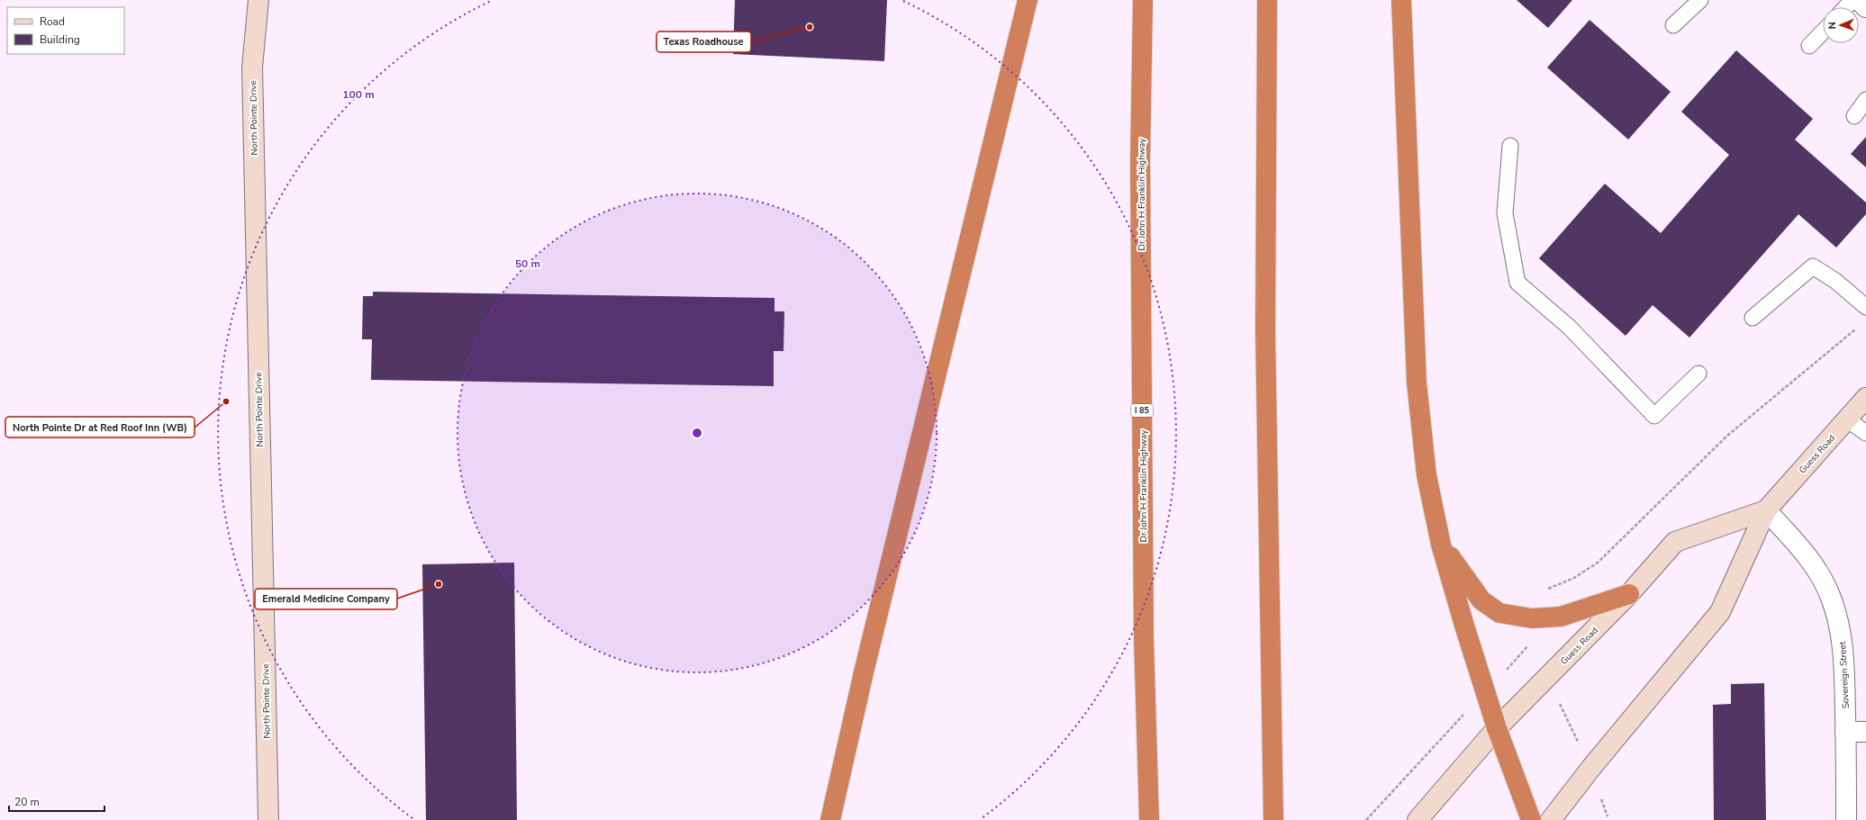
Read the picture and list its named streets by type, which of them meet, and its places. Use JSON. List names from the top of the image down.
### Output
{
  "streets": {
    "highway": ["Dr John H Franklin Highway", "I 85"],
    "main road": ["North Pointe Drive", "Guess Road"],
    "street": ["Sovereign Street"]
  },
  "crossings": [
    ["Guess Road", "Sovereign Street"]
  ],
  "places": ["Texas Roadhouse", "North Pointe Dr at Red Roof Inn (WB)", "Emerald Medicine Company"],
  "legend": ["Road", "Building"],
  "scale_bar": "20 m",
  "north": "left",
  "rings": ["100 m", "50 m"]
}
